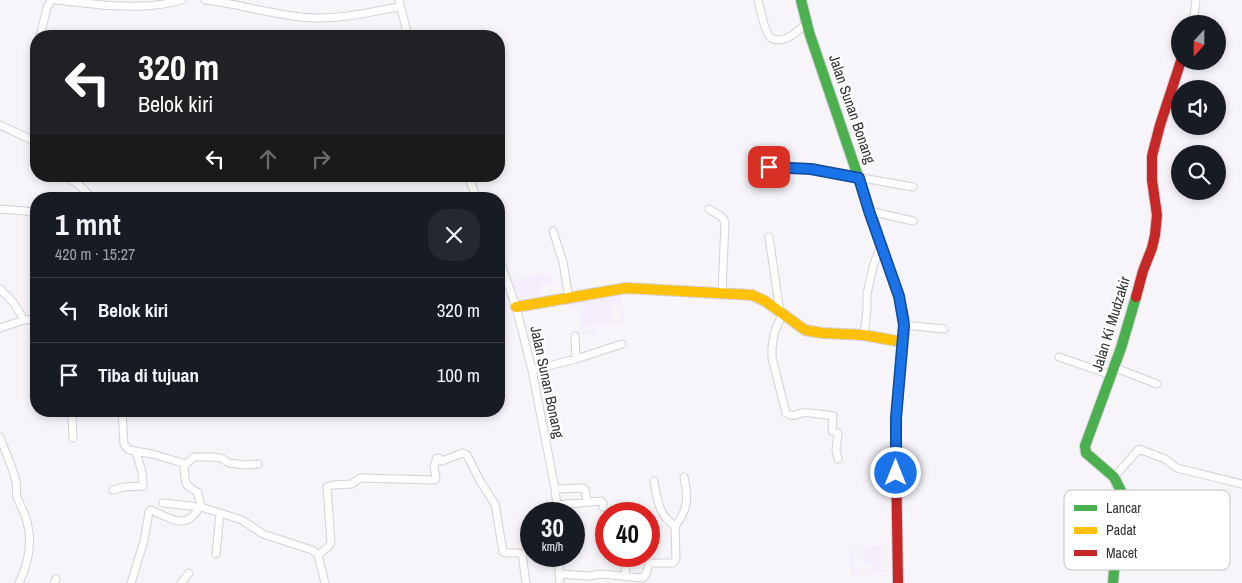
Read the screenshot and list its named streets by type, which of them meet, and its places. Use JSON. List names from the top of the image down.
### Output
{
  "streets": {
    "street": ["Jalan Sunan Bonang", "Jalan Ki Mudzakir"]
  },
  "legend": ["Lancar", "Padat", "Macet"],
  "north": "bottom",
  "page": {
    "turn": ["320 m", "Belok kiri"],
    "heading": ["1 mnt", "420 m · 15:27"],
    "list": [
      {
        "name": "Belok kiri",
        "value": "320 m"
      },
      {
        "name": "Tiba di tujuan",
        "value": "100 m"
      }
    ],
    "speed": "30 km/h",
    "limit": "40"
  }
}
